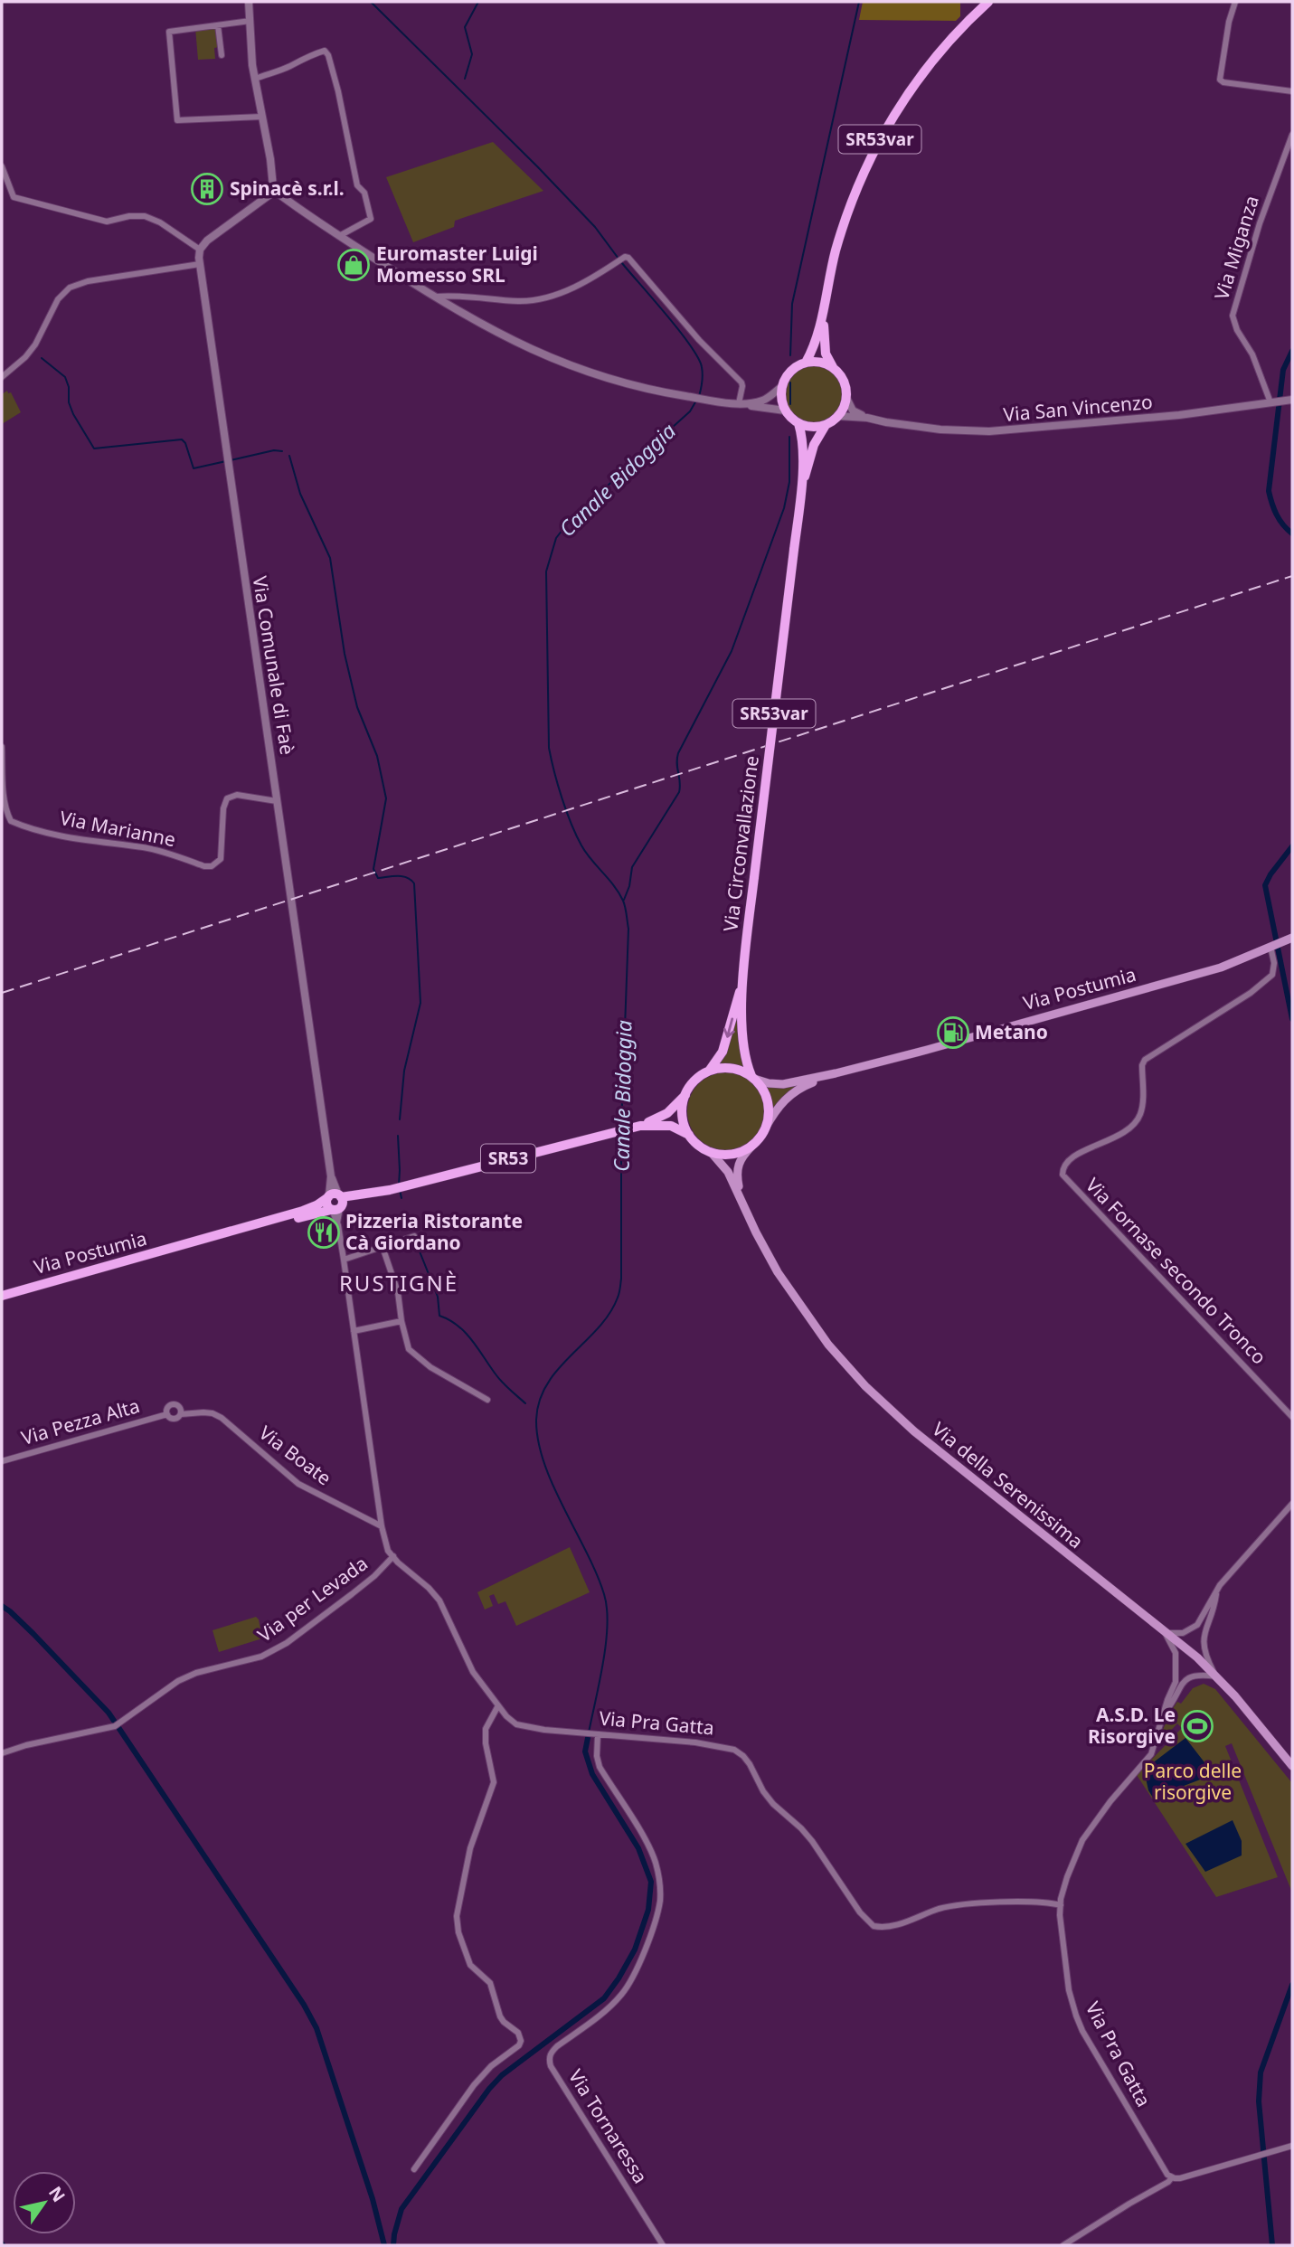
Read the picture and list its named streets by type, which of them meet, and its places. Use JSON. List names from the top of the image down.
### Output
{
  "streets": {
    "main road": [
      "SR53var",
      "Via Circonvallazione",
      "Via Postumia",
      "SR53",
      "Via della Serenissima"
    ],
    "street": [
      "Via Miganza",
      "Via San Vincenzo",
      "Via Comunale di Faè",
      "Via Marianne",
      "Via Fornase secondo Tronco",
      "Via Pezza Alta",
      "Via Boate",
      "Via per Levada",
      "Via Pra Gatta",
      "Via Tornaressa"
    ]
  },
  "crossings": [
    ["SR53var", "Via San Vincenzo"],
    ["SR53var", "Via Circonvallazione"],
    ["Via Miganza", "Via San Vincenzo"],
    ["Via San Vincenzo", "Via Circonvallazione"],
    ["Via Comunale di Faè", "Via Marianne"],
    ["Via Comunale di Faè", "Via Postumia"],
    ["Via Comunale di Faè", "Via Pra Gatta"],
    ["Via Circonvallazione", "Via Postumia"],
    ["Via Circonvallazione", "SR53"],
    ["Via Postumia", "SR53"],
    ["Via Postumia", "Via Fornase secondo Tronco"],
    ["Via Postumia", "Via Pra Gatta"],
    ["Via Pezza Alta", "Via Boate"],
    ["Via Boate", "Via Pra Gatta"],
    ["Via per Levada", "Via Pra Gatta"],
    ["Via Pra Gatta", "Via Tornaressa"]
  ],
  "districts": ["RUSTIGNÈ"],
  "water": ["Canale Bidoggia"],
  "parks": ["Parco delle risorgive"],
  "places": {
    "building": ["Spinacè s.r.l."],
    "shop": ["Euromaster Luigi Momesso SRL"],
    "fuel station": ["Metano"],
    "restaurant": ["Pizzeria Ristorante Cà Giordano"],
    "sports": ["A.S.D. Le Risorgive"]
  },
  "north": "top right"
}
